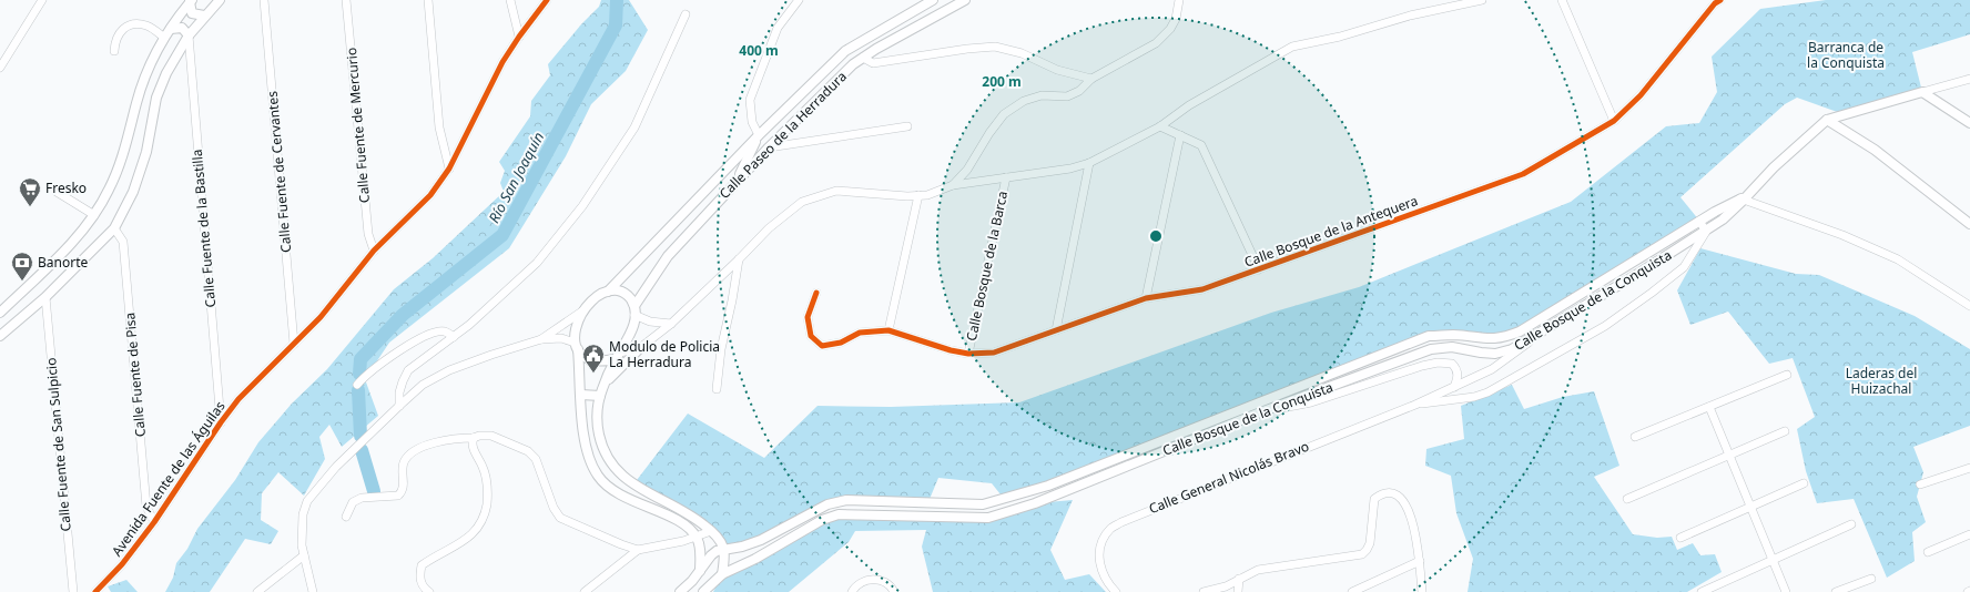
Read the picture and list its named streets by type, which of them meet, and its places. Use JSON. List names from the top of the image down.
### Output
{
  "streets": {
    "main road": ["Calle Paseo de la Herradura", "Calle Bosque de la Conquista"],
    "street": [
      "Calle Fuente de Mercurio",
      "Calle Fuente de Cervantes",
      "Calle Fuente de la Bastilla",
      "Calle Bosque de la Antequera",
      "Calle Bosque de la Barca",
      "Calle Fuente de Pisa",
      "Calle Fuente de San Sulpicio",
      "Calle General Nicolás Bravo",
      "Avenida Fuente de las Águilas"
    ]
  },
  "crossings": [
    ["Calle Fuente de Mercurio", "Avenida Fuente de las Águilas"],
    ["Calle Fuente de Cervantes", "Avenida Fuente de las Águilas"],
    ["Calle Fuente de la Bastilla", "Avenida Fuente de las Águilas"],
    ["Calle Bosque de la Antequera", "Calle Bosque de la Barca"],
    ["Calle Bosque de la Conquista", "Calle General Nicolás Bravo"],
    ["Calle Fuente de Pisa", "Avenida Fuente de las Águilas"]
  ],
  "water": ["Río San Joaquín"],
  "parks": ["Barranca de la Conquista", "Laderas del Huizachal"],
  "places": {
    "supermarket": ["Fresko"],
    "bank": ["Banorte"],
    "public building": ["Modulo de Policia La Herradura"]
  },
  "rings": ["400 m", "200 m"]
}
